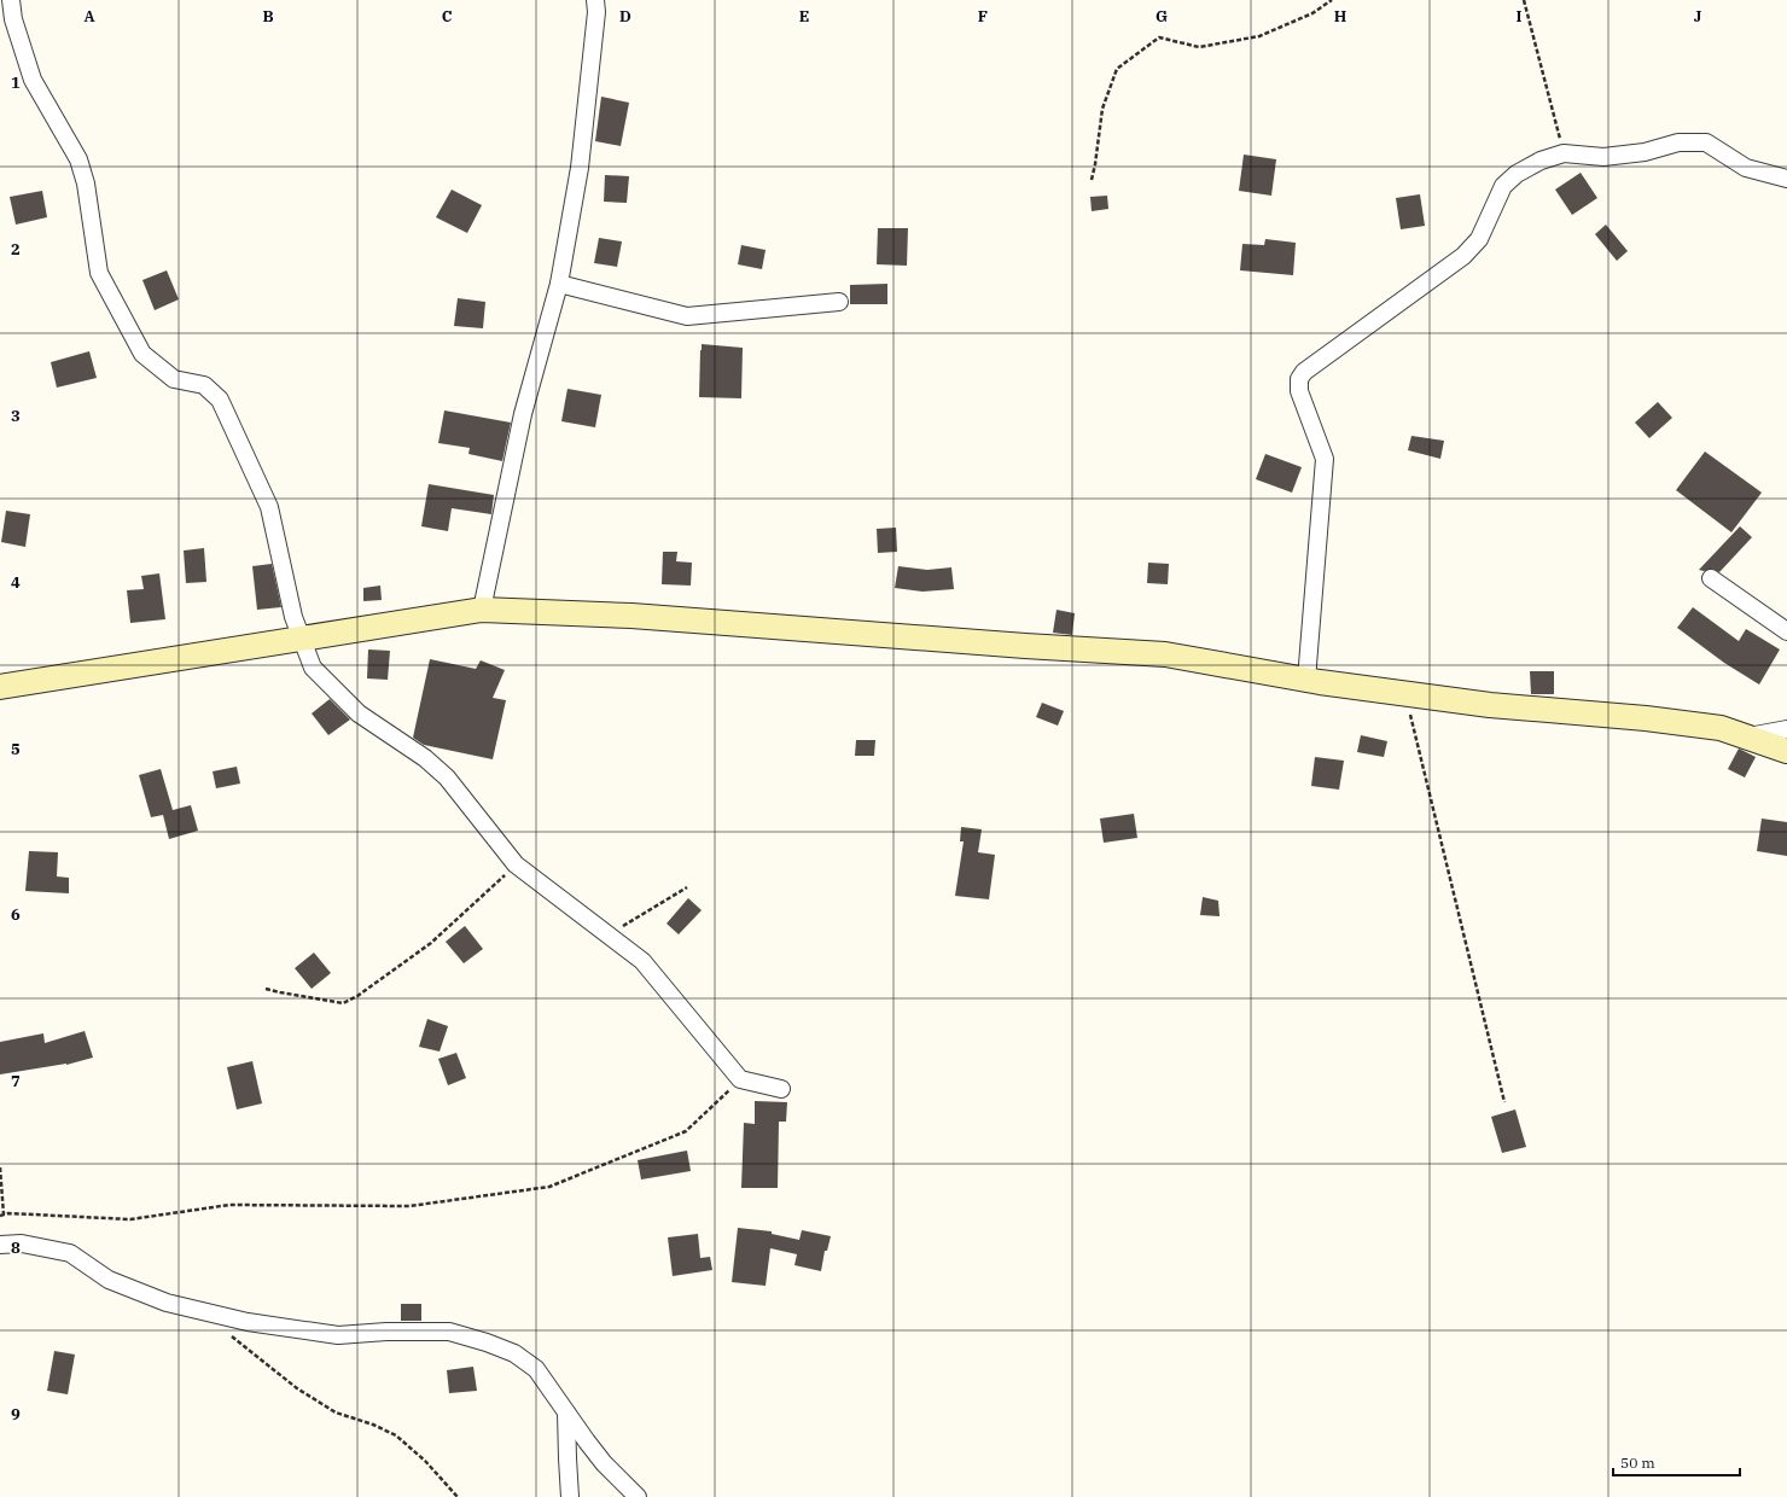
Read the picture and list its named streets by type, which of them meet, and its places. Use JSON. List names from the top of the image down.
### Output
{
  "scale_bar": "50 m",
  "grid": {
    "columns": [
      "A",
      "B",
      "C",
      "D",
      "E",
      "F",
      "G",
      "H",
      "I",
      "J"
    ],
    "rows": [
      "1",
      "2",
      "3",
      "4",
      "5",
      "6",
      "7",
      "8",
      "9"
    ]
  }
}
